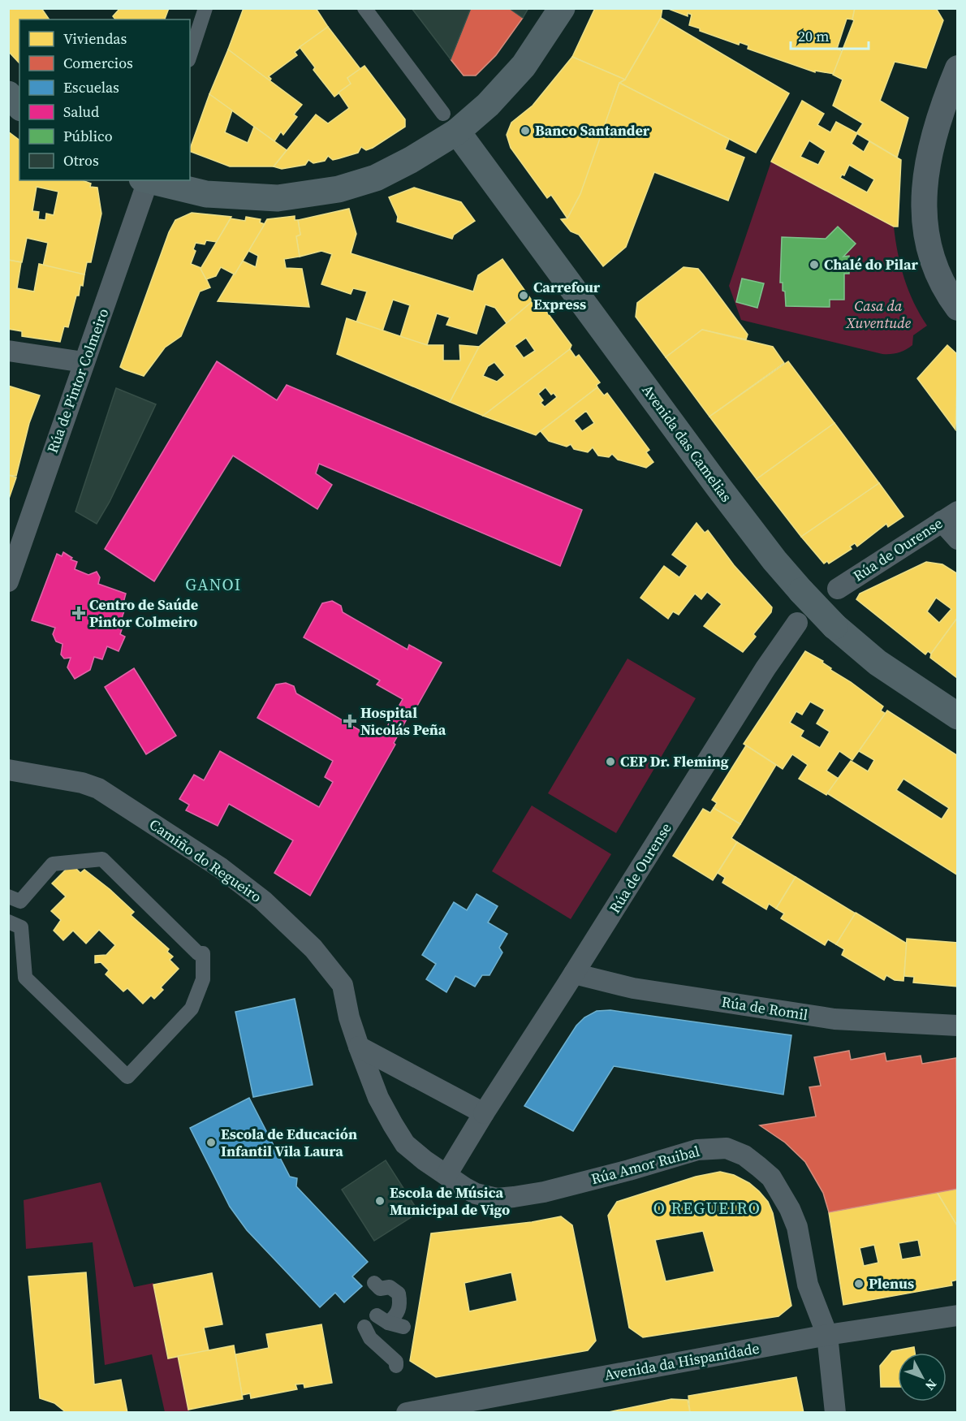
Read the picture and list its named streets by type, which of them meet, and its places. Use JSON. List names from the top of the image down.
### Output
{
  "streets": {
    "main road": ["Avenida das Camelias"],
    "street": [
      "Rúa de Pintor Colmeiro",
      "Rúa de Ourense",
      "Camiño do Regueiro",
      "Rúa de Romil",
      "Rúa Amor Ruibal",
      "Avenida da Hispanidade"
    ]
  },
  "crossings": [
    ["Rúa de Ourense", "Rúa de Romil"],
    ["Camiño do Regueiro", "Rúa Amor Ruibal"],
    ["Rúa Amor Ruibal", "Avenida da Hispanidade"]
  ],
  "districts": ["GANOI", "O REGUEIRO"],
  "parks": ["Casa da Xuventude"],
  "places": {
    "other": [
      "Banco Santander",
      "Chalé do Pilar",
      "Carrefour Express",
      "CEP Dr. Fleming",
      "Escola de Educación Infantil Vila Laura",
      "Escola de Música Municipal de Vigo",
      "Plenus"
    ],
    "health": ["Centro de Saúde Pintor Colmeiro", "Hospital Nicolás Peña"]
  },
  "legend": [
    "Viviendas",
    "Comercios",
    "Escuelas",
    "Salud",
    "Público",
    "Otros"
  ],
  "scale_bar": "20 m",
  "north": "bottom right"
}
